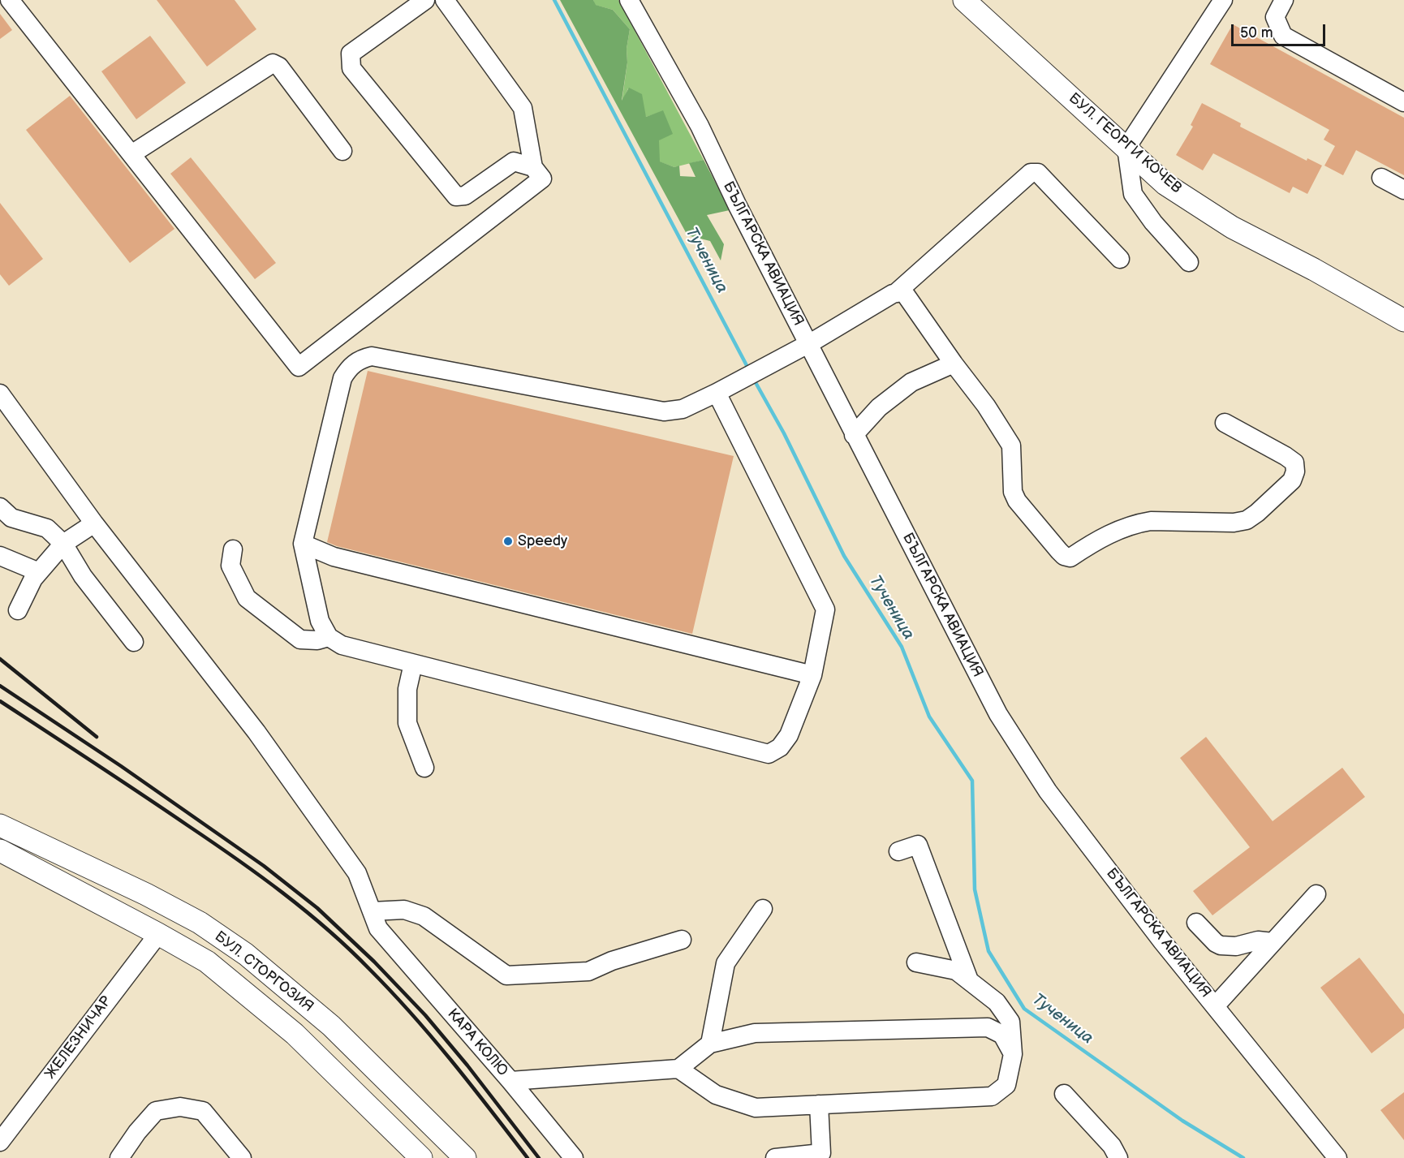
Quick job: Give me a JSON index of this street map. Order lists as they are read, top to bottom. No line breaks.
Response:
{"streets":{"main road":["БУЛ. ГЕОРГИ КОЧЕВ","БУЛ. СТОРГОЗИЯ"],"street":["БЪЛГАРСКА АВИАЦИЯ","ЖЕЛЕЗНИЧАР","КАРА КОЛЮ"]},"crossings":[["БУЛ. СТОРГОЗИЯ","ЖЕЛЕЗНИЧАР"]],"water":["Тученица"],"places":["Speedy"],"scale_bar":"50 m"}
